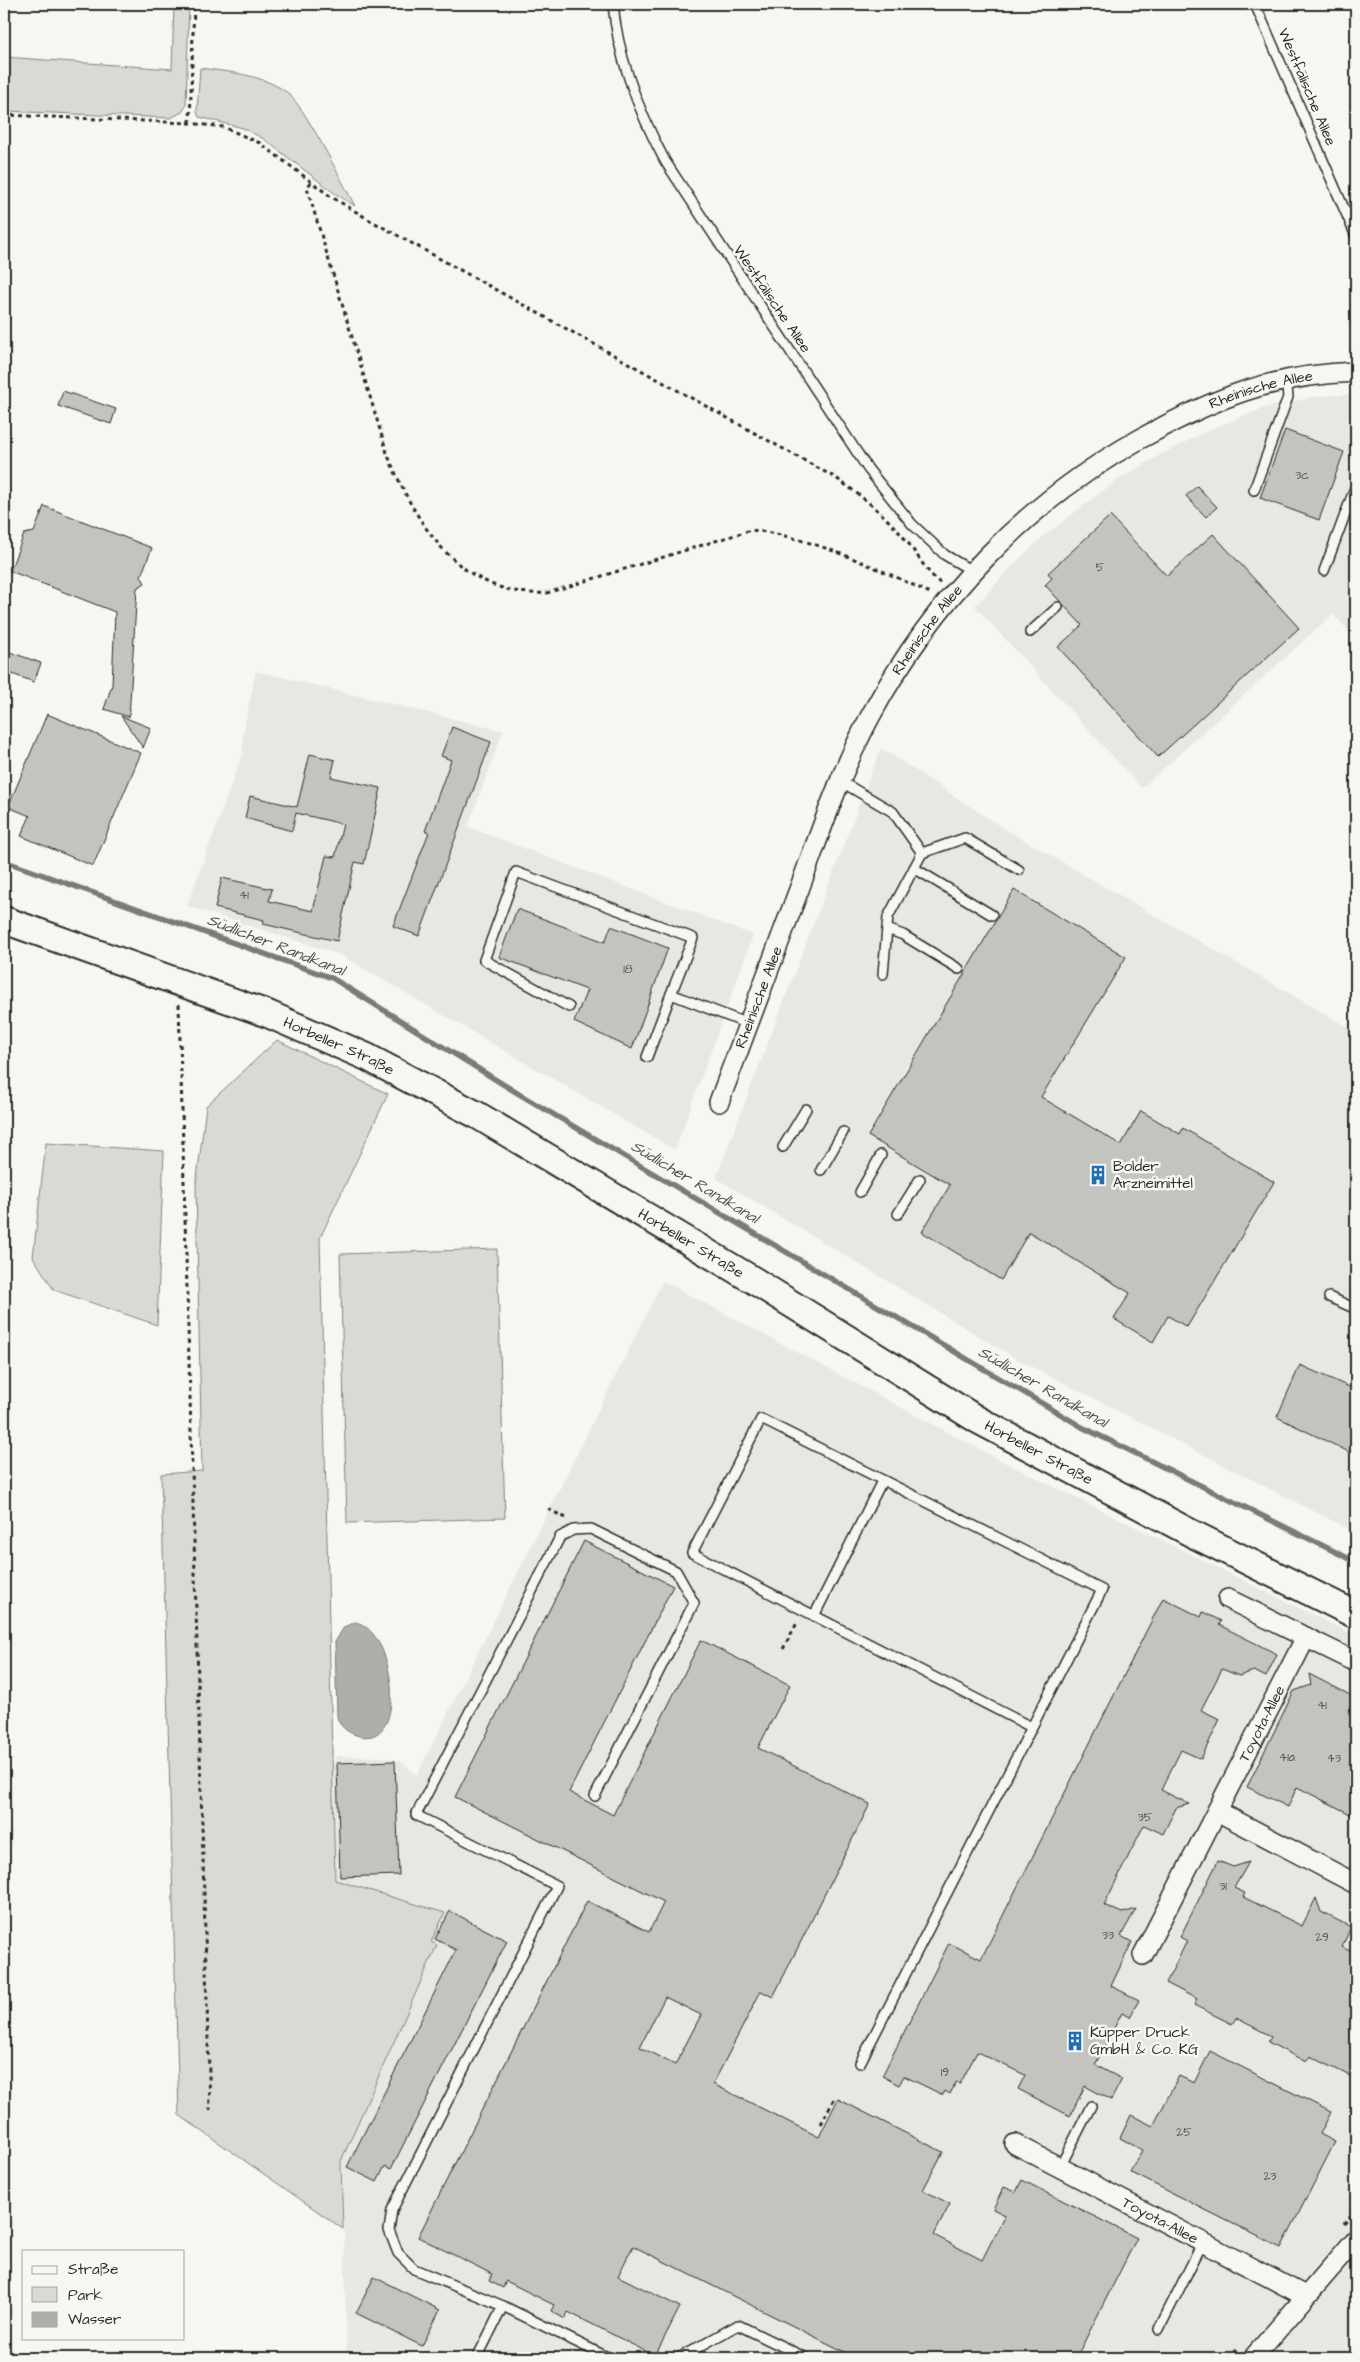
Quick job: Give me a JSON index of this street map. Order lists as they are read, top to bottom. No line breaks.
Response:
{"streets":{"main road":["Horbeller Straße"],"street":["Rheinische Allee","Toyota-Allee"],"lane":["Westfälische Allee"]},"crossings":[["Westfälische Allee","Rheinische Allee"]],"water":["Südlicher Randkanal"],"places":{"building":["Bolder Arzneimittel","Küpper Druck GmbH & Co. KG"]},"house_numbers":["3c","5","41","18","41","41a","43","35","31","33","29","19","25","23"],"legend":["Straße","Park","Wasser"]}
